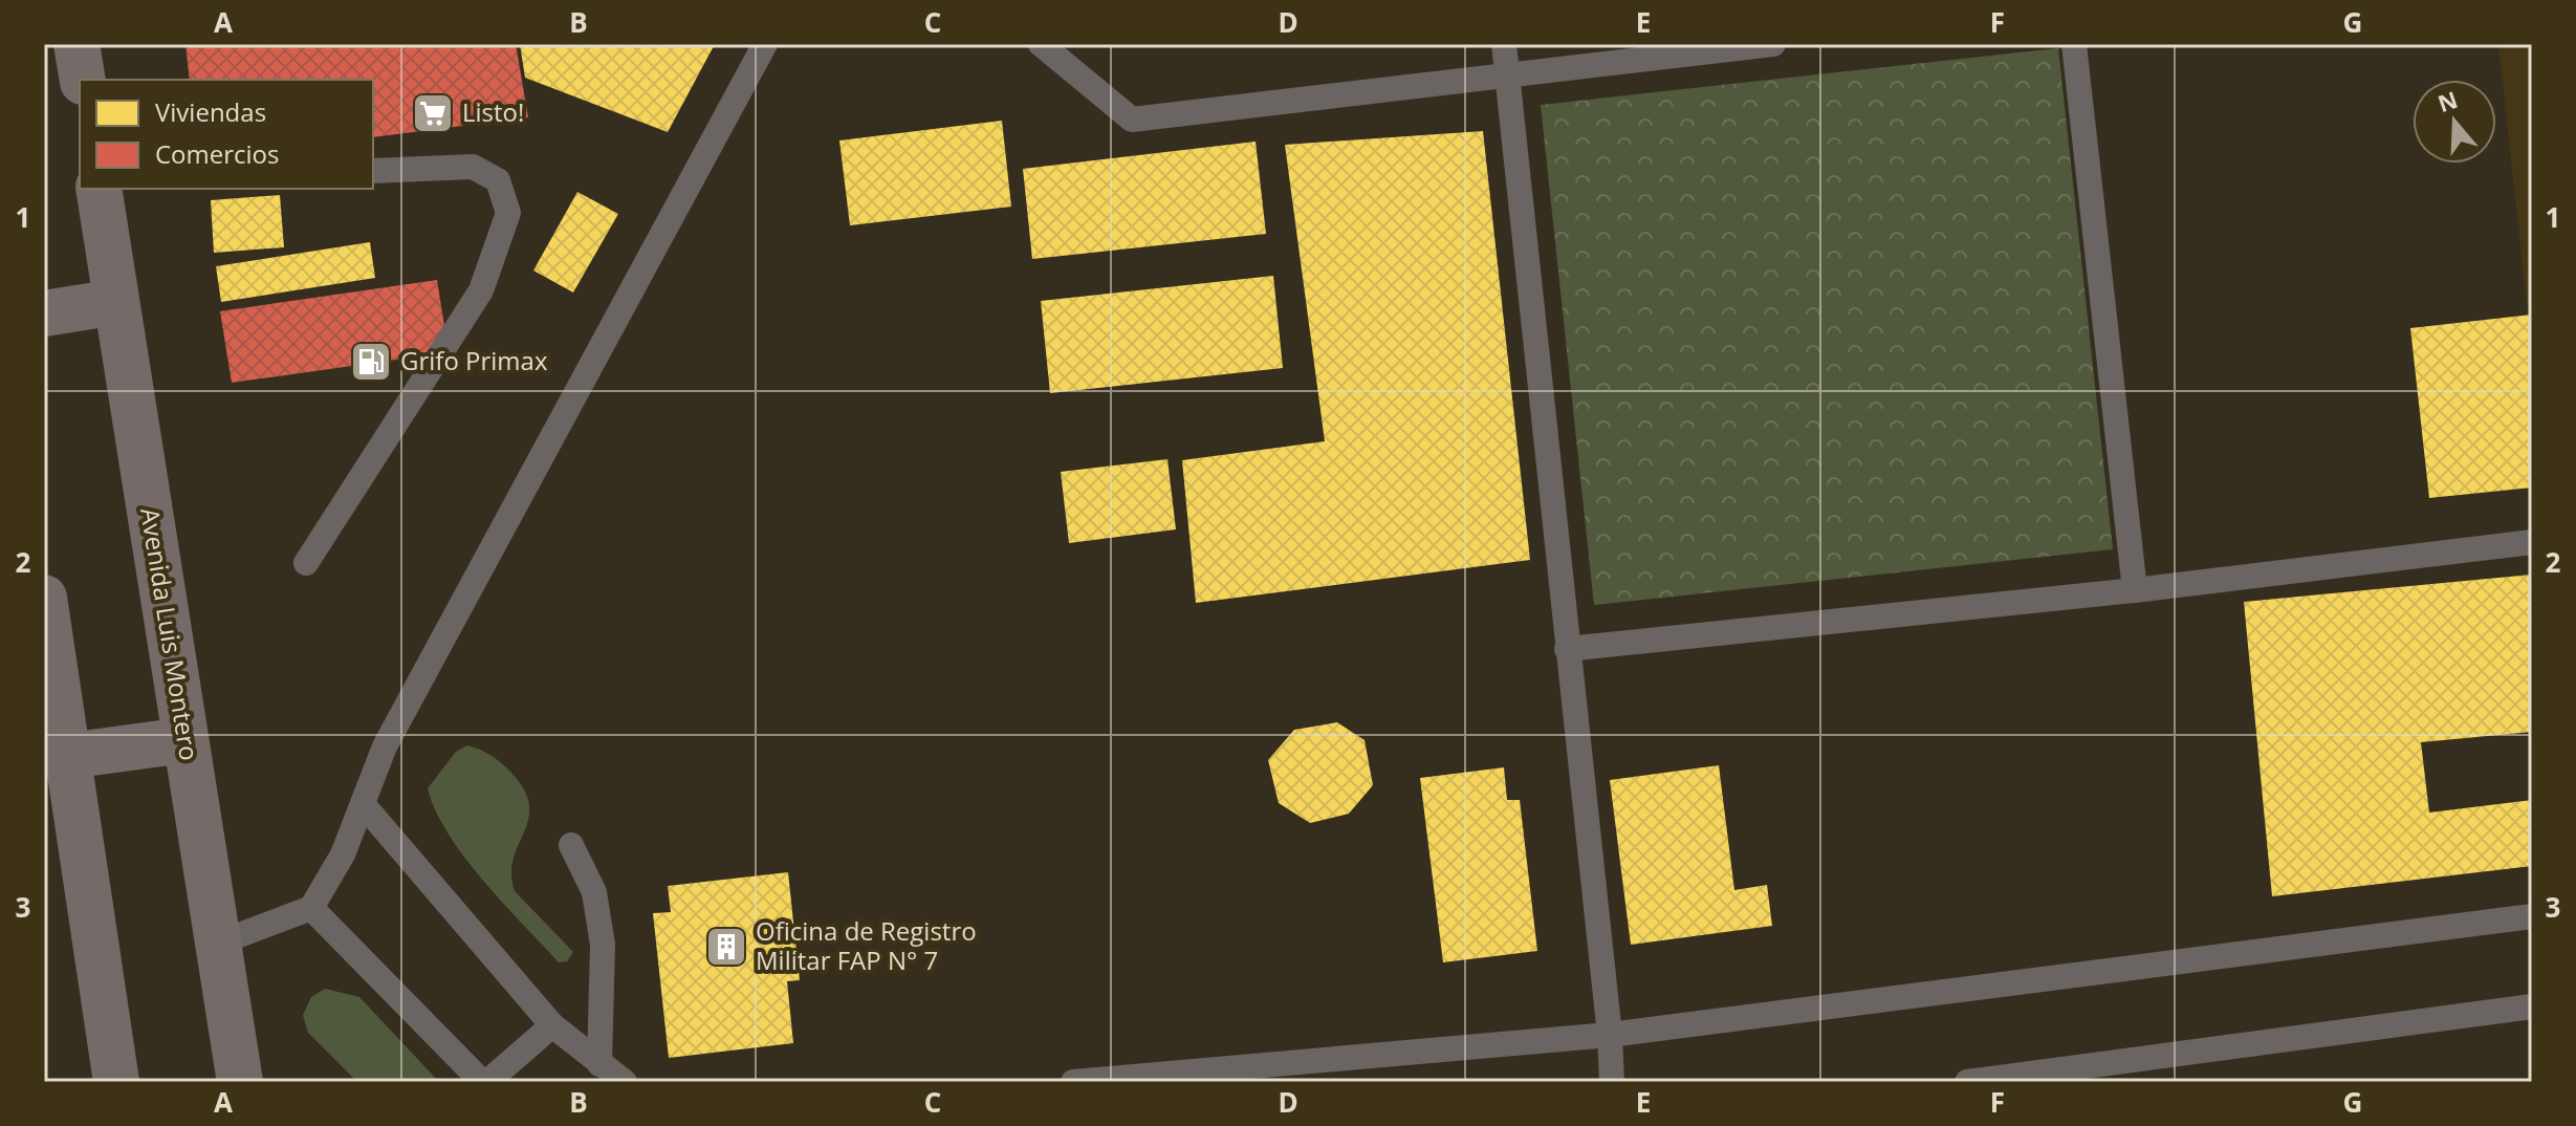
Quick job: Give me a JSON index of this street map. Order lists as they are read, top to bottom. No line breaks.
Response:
{"streets":{"main road":["Avenida Luis Montero"]},"places":{"supermarket":["Listo!"],"fuel station":["Grifo Primax"],"building":["Oficina de Registro Militar FAP N° 7"]},"legend":["Viviendas","Comercios"],"north":"top","grid":{"columns":["A","B","C","D","E","F","G"],"rows":["1","2","3"]}}
